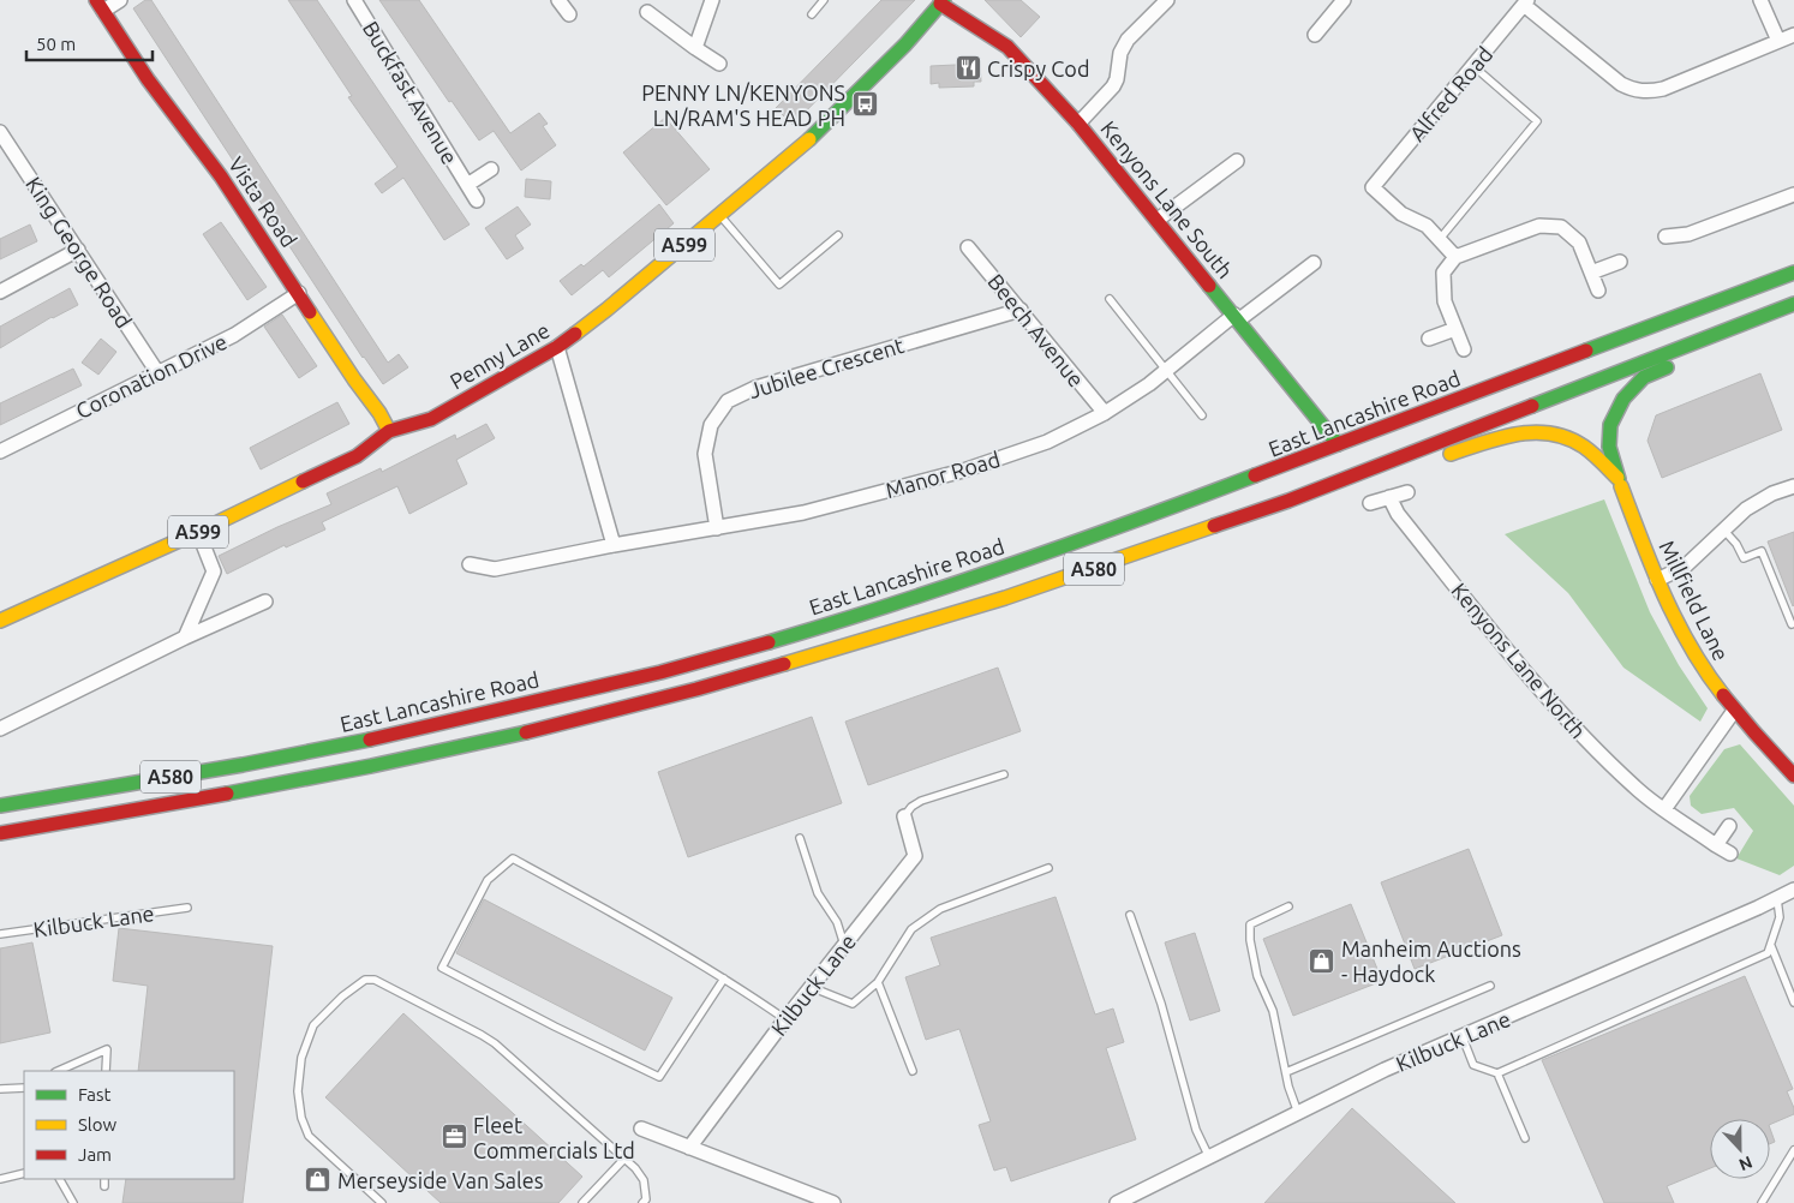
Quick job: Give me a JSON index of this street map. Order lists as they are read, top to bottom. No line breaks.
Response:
{"streets":{"main road":["Kenyons Lane South","Vista Road","A599","Penny Lane","East Lancashire Road","A580","Millfield Lane"],"street":["Buckfast Avenue","Alfred Road","King George Road","Beech Avenue","Jubilee Crescent","Coronation Drive","Manor Road","Kenyons Lane North","Kilbuck Lane"]},"crossings":[["Kenyons Lane South","Penny Lane"],["Kenyons Lane South","East Lancashire Road"],["Kenyons Lane South","Manor Road"],["Vista Road","Penny Lane"],["Vista Road","Coronation Drive"],["King George Road","Coronation Drive"],["Beech Avenue","Jubilee Crescent"],["Beech Avenue","Manor Road"],["Jubilee Crescent","Manor Road"],["A580","Millfield Lane"]],"places":{"restaurant":["Crispy Cod"],"bus stop":["PENNY LN/KENYONS LN/RAM'S HEAD PH"],"shop":["Manheim Auctions - Haydock","Merseyside Van Sales"],"office":["Fleet Commercials Ltd"]},"legend":["Fast","Slow","Jam"],"scale_bar":"50 m","north":"bottom"}
